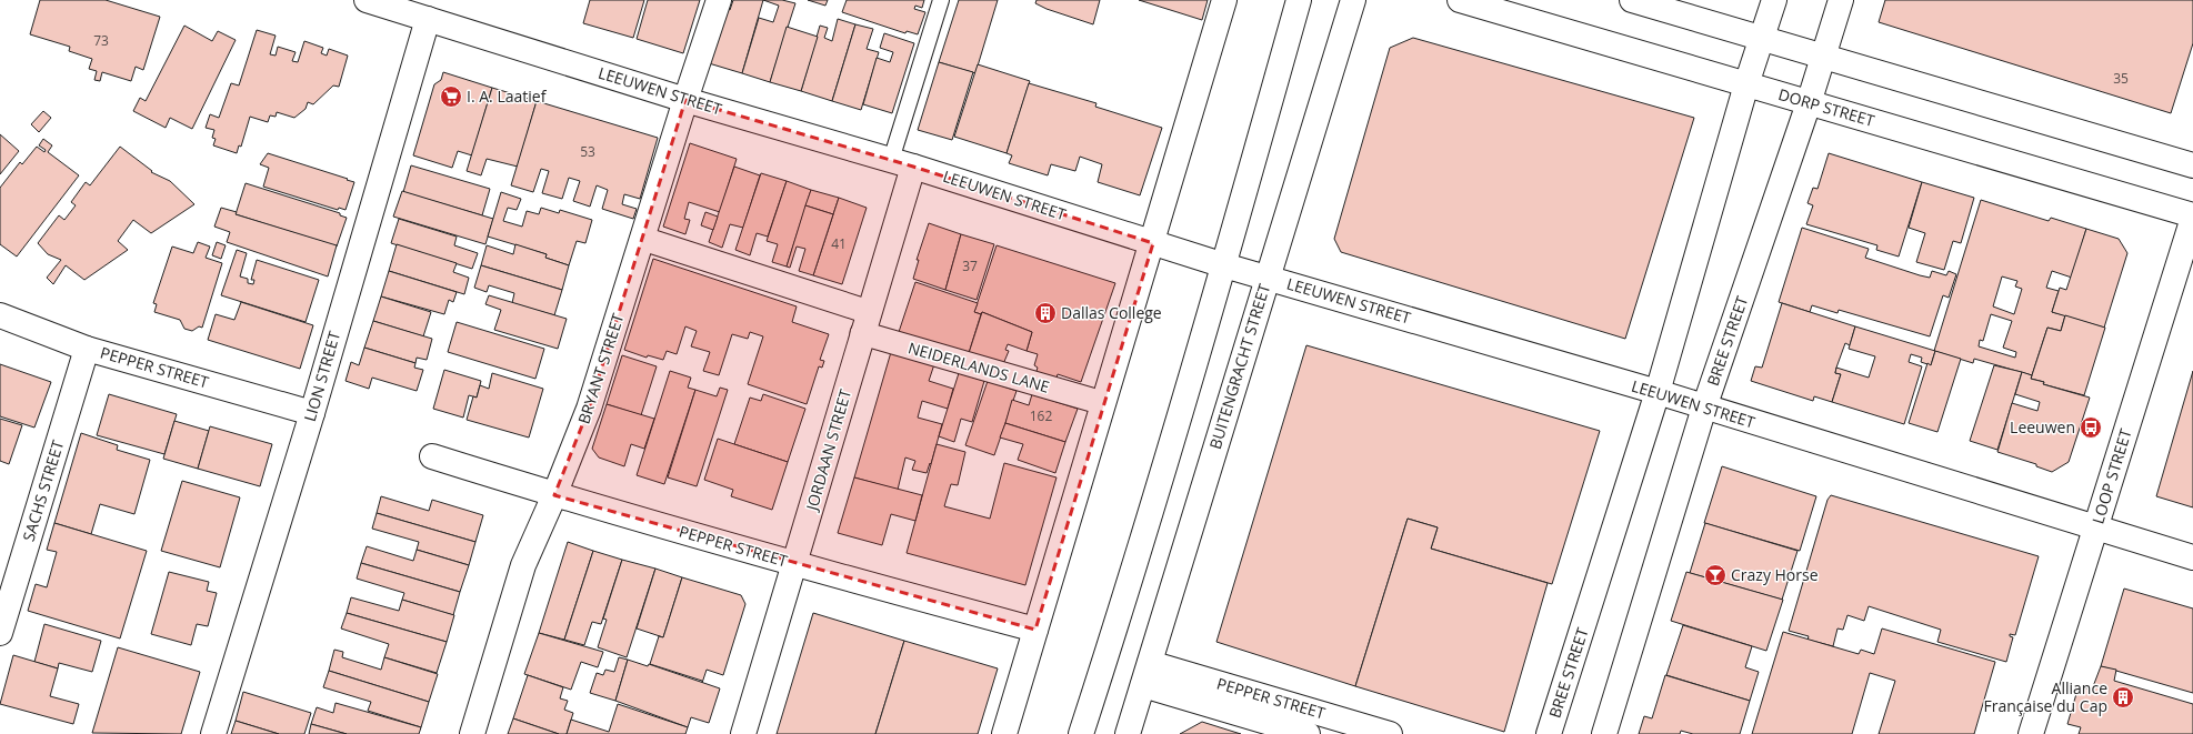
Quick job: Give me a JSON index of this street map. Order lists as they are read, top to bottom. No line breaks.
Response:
{"streets":{"street":["LEEUWEN STREET","DORP STREET","BREE STREET","BUITENGRACHT STREET","PEPPER STREET","NEIDERLANDS LANE","BRYANT STREET","LION STREET","JORDAAN STREET","LOOP STREET","SACHS STREET"]},"crossings":[["LEEUWEN STREET","BREE STREET"],["LEEUWEN STREET","BUITENGRACHT STREET"],["LEEUWEN STREET","BRYANT STREET"],["LEEUWEN STREET","LION STREET"],["LEEUWEN STREET","JORDAAN STREET"],["LEEUWEN STREET","LOOP STREET"],["DORP STREET","BREE STREET"],["DORP STREET","LOOP STREET"],["BUITENGRACHT STREET","PEPPER STREET"],["PEPPER STREET","BRYANT STREET"],["PEPPER STREET","LION STREET"],["PEPPER STREET","JORDAAN STREET"],["PEPPER STREET","SACHS STREET"],["NEIDERLANDS LANE","BRYANT STREET"],["NEIDERLANDS LANE","JORDAAN STREET"]],"places":{"supermarket":["I. A. Laatief"],"building":["Dallas College","Alliance Française du Cap"],"bus stop":["Leeuwen"],"bar":["Crazy Horse"]},"house_numbers":["73","35","53","41","37","162"]}
